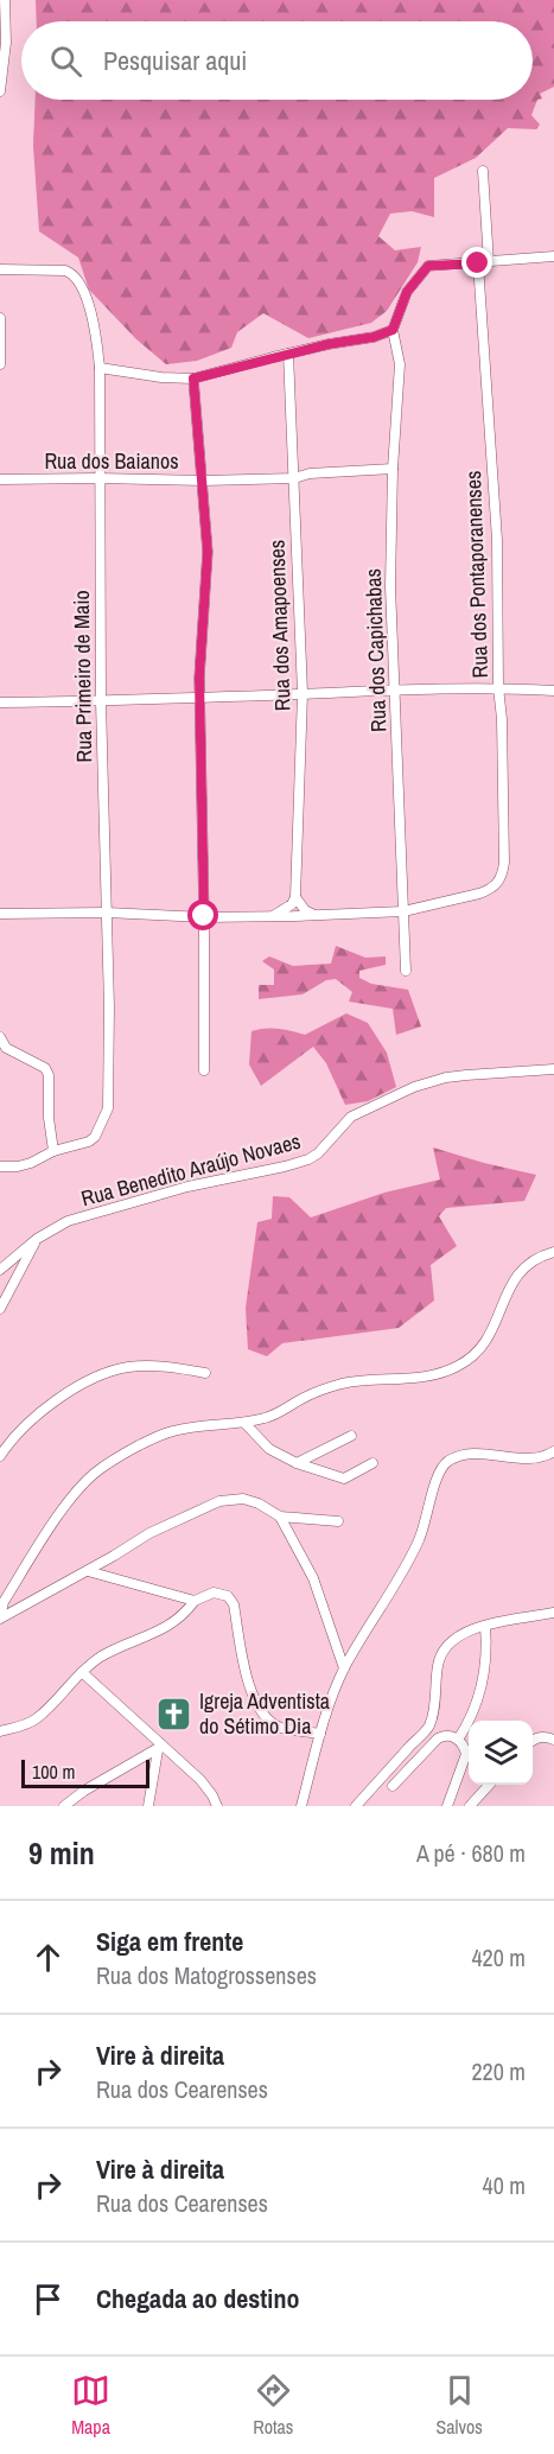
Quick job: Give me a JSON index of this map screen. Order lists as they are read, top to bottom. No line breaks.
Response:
{"streets":{"street":["Rua dos Baianos","Rua dos Pontaporanenses","Rua dos Amapoenses","Rua dos Capichabas","Rua Primeiro de Maio","Rua Benedito Araújo Novaes"]},"crossings":[["Rua dos Baianos","Rua dos Amapoenses"],["Rua dos Baianos","Rua dos Capichabas"],["Rua dos Baianos","Rua Primeiro de Maio"],["Rua dos Pontaporanenses","Rua dos Capichabas"]],"places":{"church":["Igreja Adventista do Sétimo Dia"]},"scale_bar":"100 m","page":{"search":"Pesquisar aqui","scale":"100 m","heading":["9 min","A pé · 680 m"],"list":[["Siga em frente","Rua dos Matogrossenses","420 m"],["Vire à direita","Rua dos Cearenses","220 m"],["Vire à direita","Rua dos Cearenses","40 m"],"Chegada ao destino"],"nav":["Mapa","Rotas","Salvos"]}}
